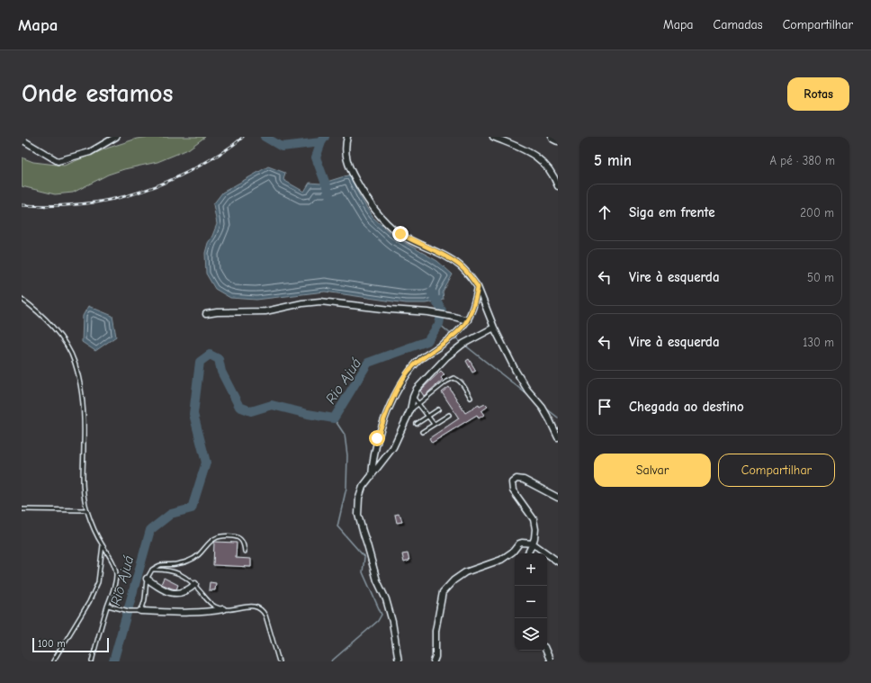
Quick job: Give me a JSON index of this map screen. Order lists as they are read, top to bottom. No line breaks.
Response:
{"water":["Rio Ajuá"],"scale_bar":"100 m","page":{"header":"Mapa","nav":["Mapa","Camadas","Compartilhar"],"buttons":["Rotas",["Salvar","Compartilhar"]],"title":"Onde estamos","heading":["5 min","A pé · 380 m"],"list":[["Siga em frente","200 m"],["Vire à esquerda","50 m"],["Vire à esquerda","130 m"],"Chegada ao destino"],"map_buttons":["+","−"],"scale":"100 m"}}
